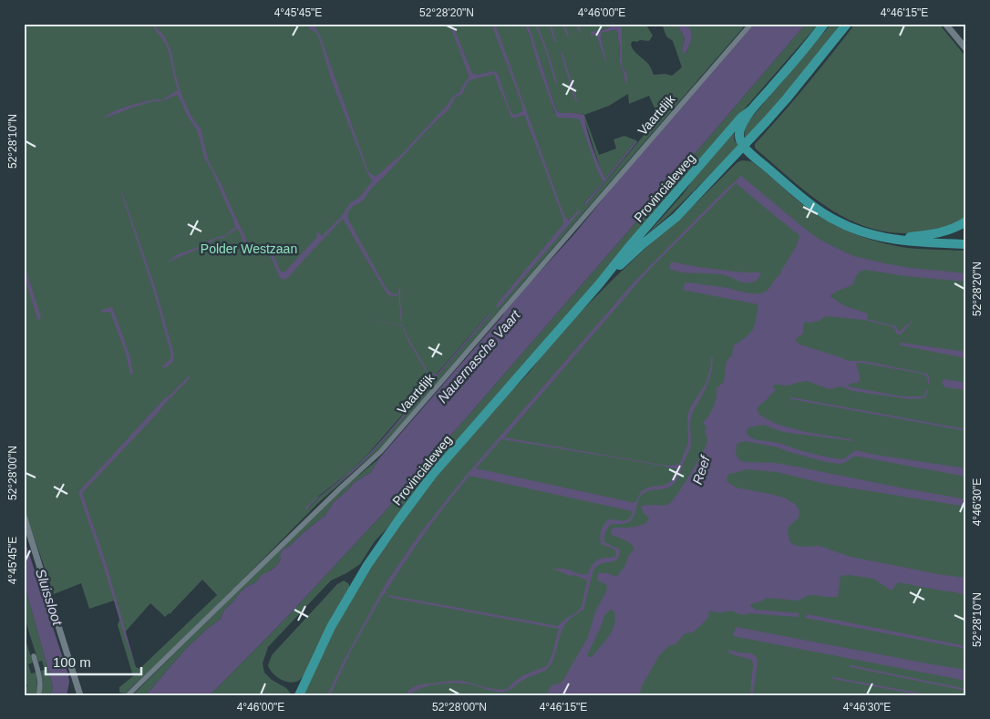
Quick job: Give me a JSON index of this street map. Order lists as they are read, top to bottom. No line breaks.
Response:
{"streets":{"highway":["Provincialeweg"],"street":["Vaartdijk"]},"water":["Nauernasche Vaart","Reef","Sluissloot"],"parks":["Polder Westzaan"],"scale_bar":"100 m","coordinates":["4°45'45\"E","52°28'20\"N","4°46'00\"E","4°46'15\"E","52°28'10\"N","52°28'00\"N","4°46'30\"E"]}
